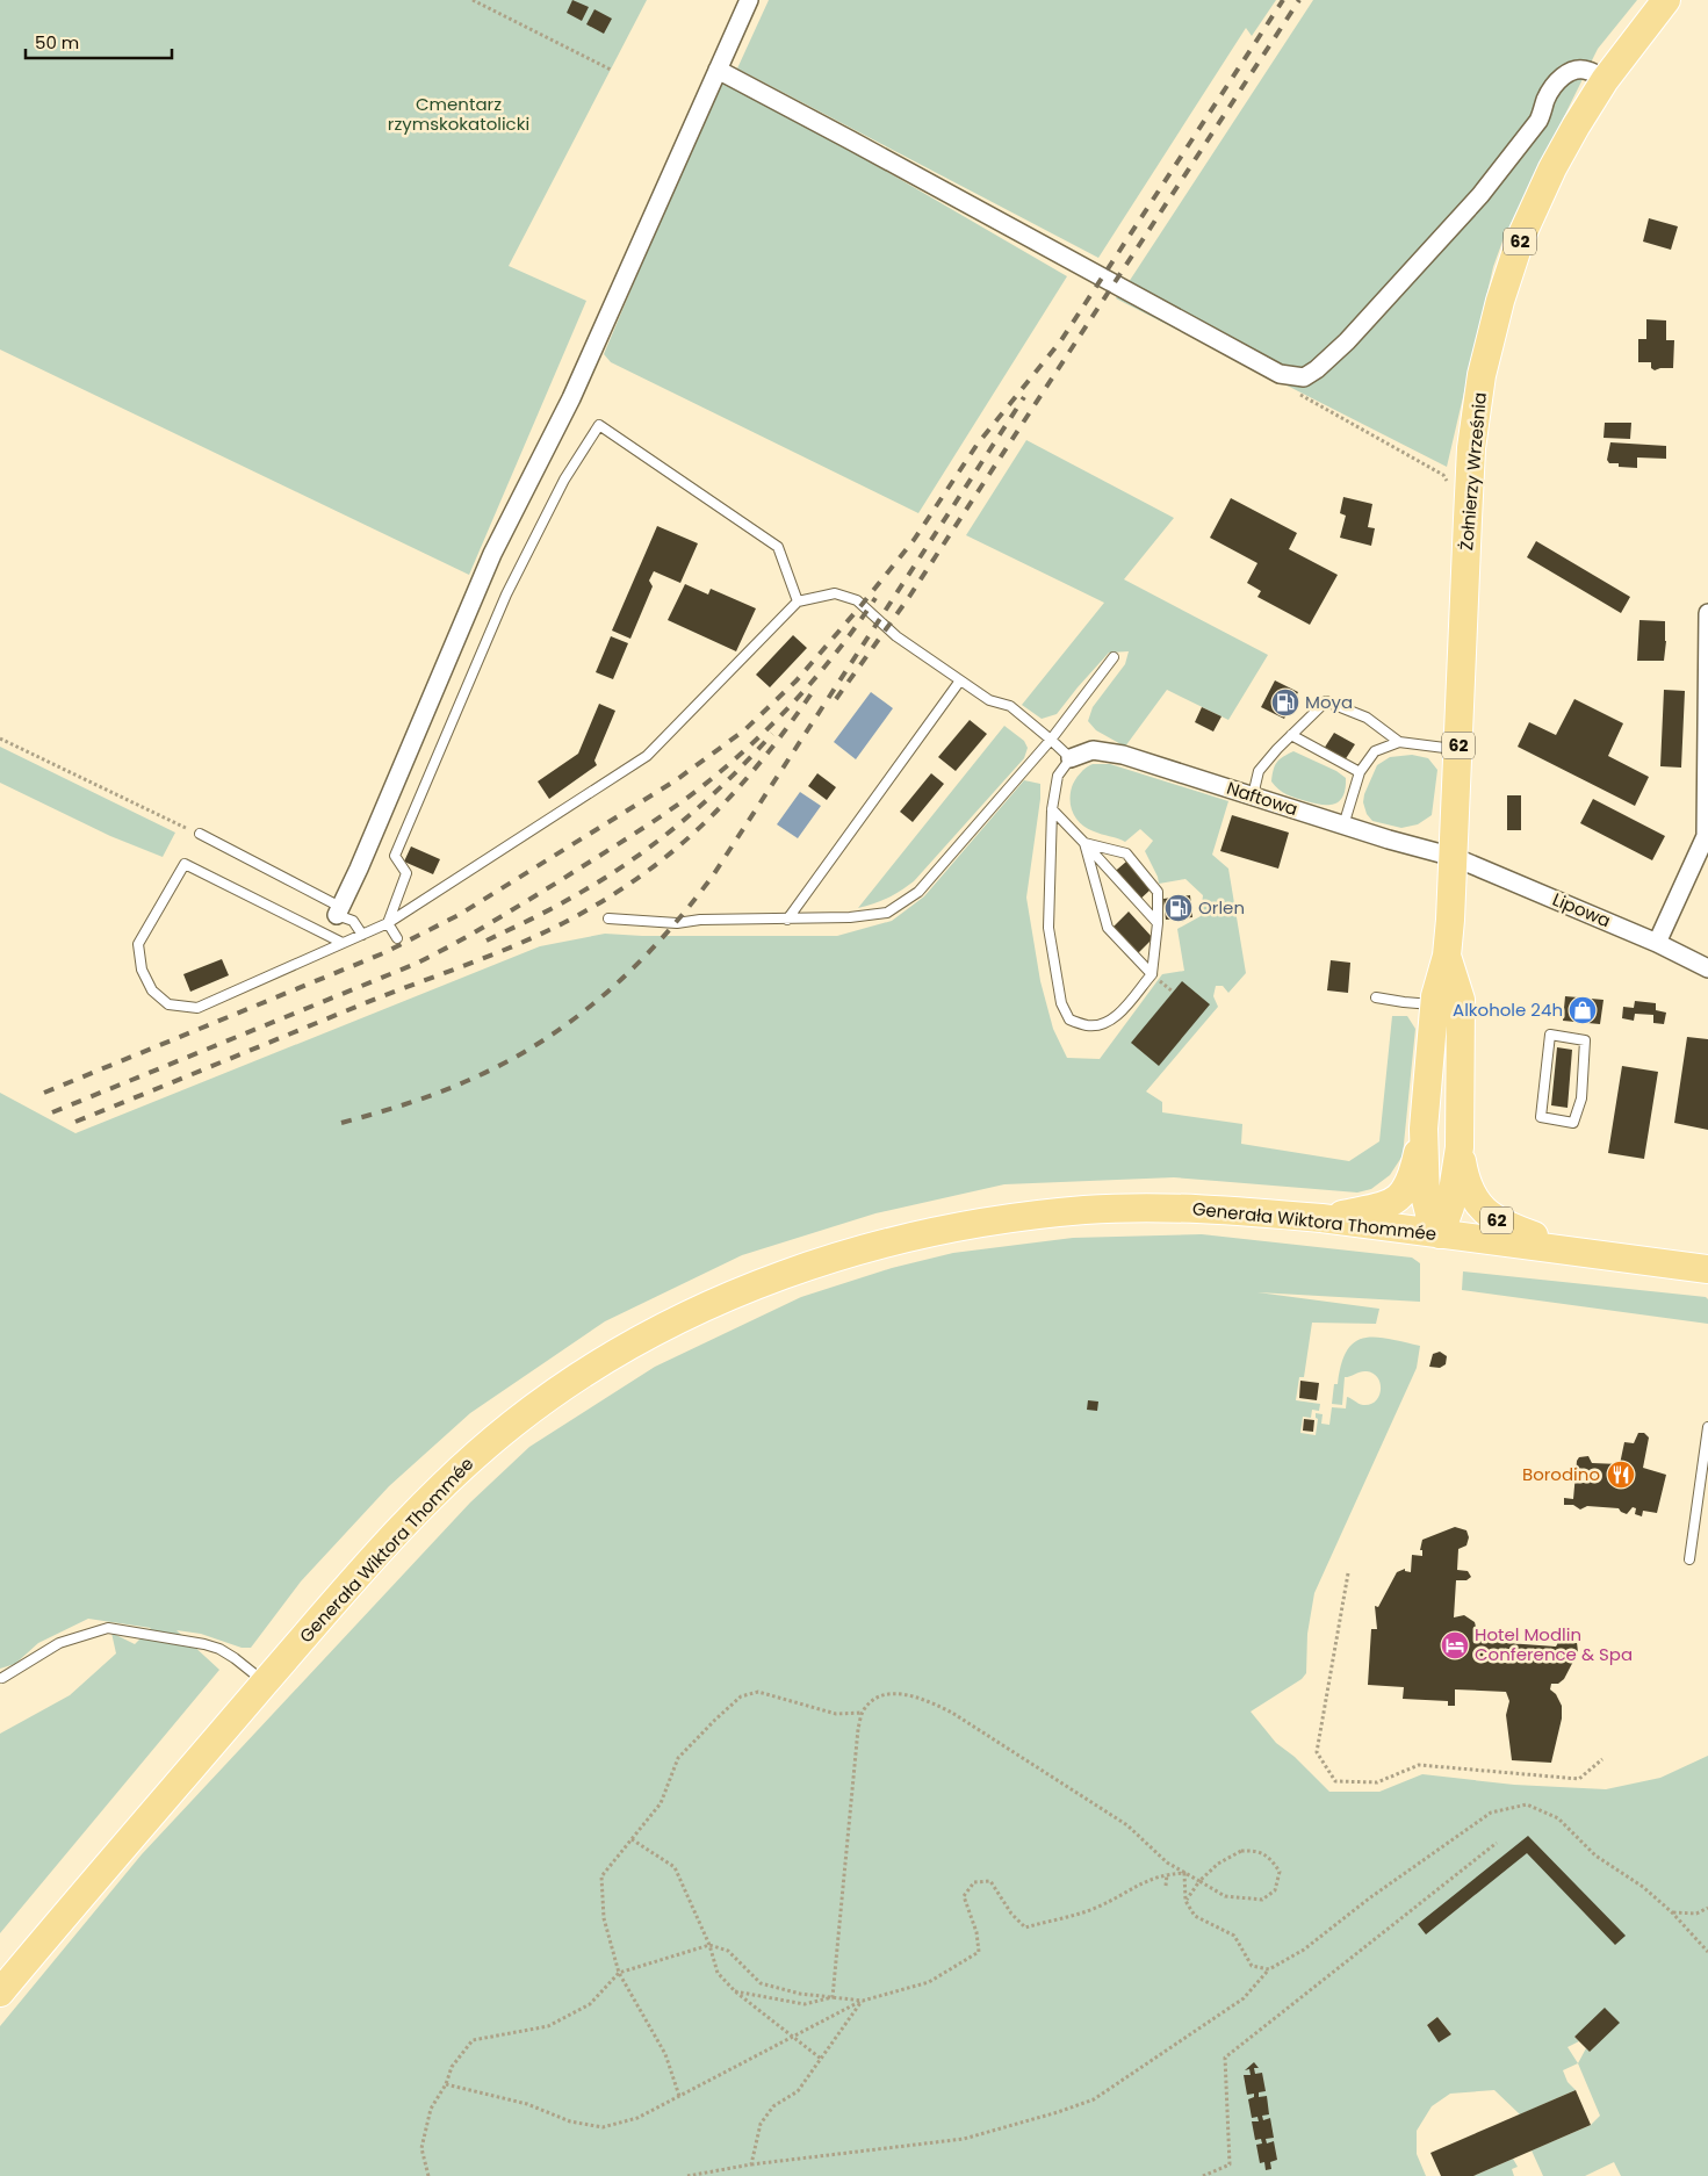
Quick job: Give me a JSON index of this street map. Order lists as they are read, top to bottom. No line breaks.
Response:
{"streets":{"main road":["62","Żołnierzy Września","Generała Wiktora Thommée"],"street":["Naftowa","Lipowa"]},"crossings":[["62","Żołnierzy Września"],["62","Generała Wiktora Thommée"],["Żołnierzy Września","Naftowa"],["Żołnierzy Września","Lipowa"],["Żołnierzy Września","Generała Wiktora Thommée"],["Naftowa","Lipowa"]],"parks":["Cmentarz rzymskokatolicki"],"places":{"fuel station":["Moya","Orlen"],"shop":["Alkohole 24h"],"restaurant":["Borodino"],"hotel":["Hotel Modlin Conference & Spa"]},"scale_bar":"50 m"}
